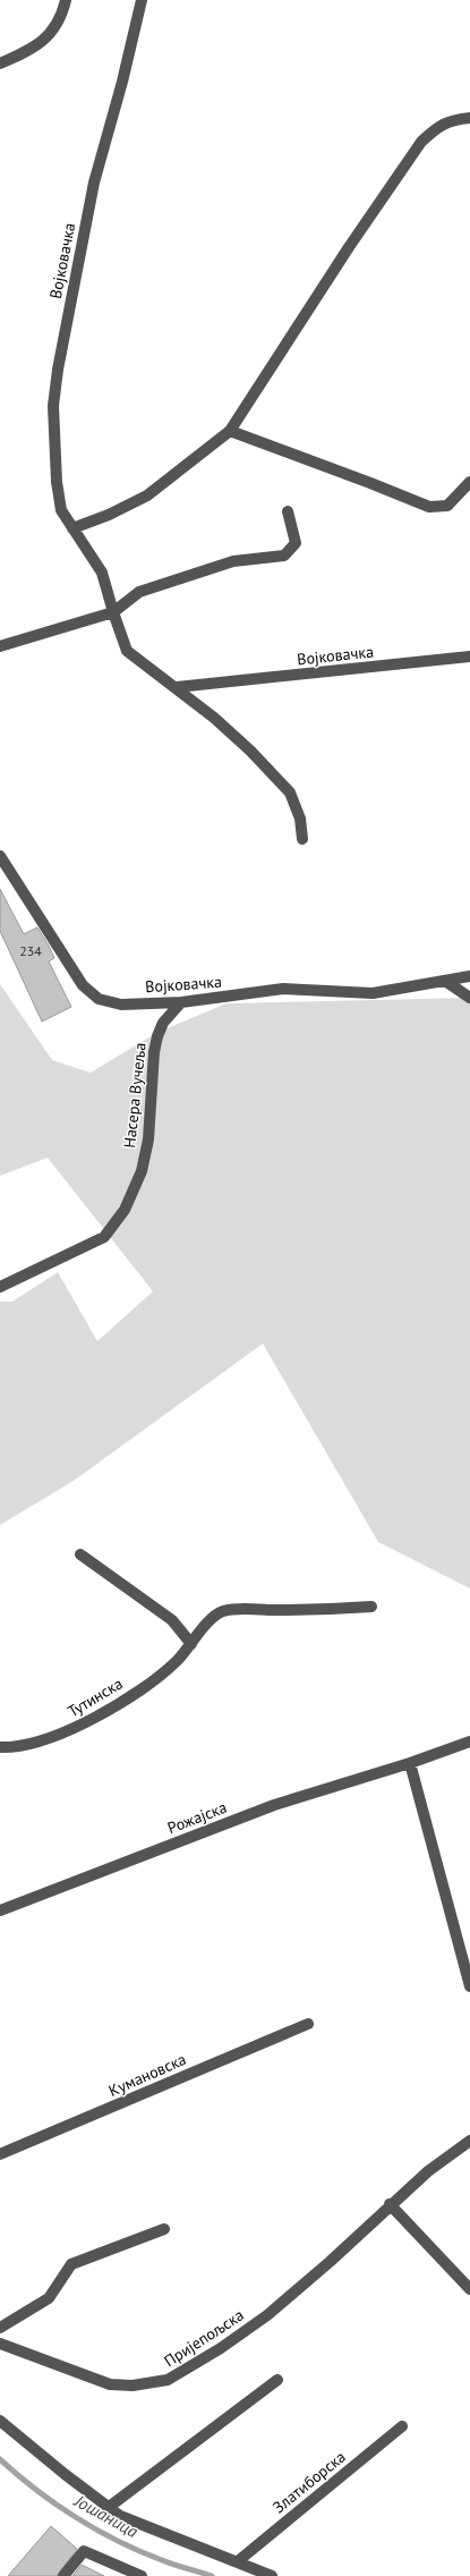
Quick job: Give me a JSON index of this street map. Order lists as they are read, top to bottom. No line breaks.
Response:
{"streets":{"street":["Војковачка","Насера Вучеља","Тутинска","Рожајска","Кумановска","Пријепољска","Златиборска"]},"crossings":[["Војковачка","Насера Вучеља"]],"water":["Јошаница"],"house_numbers":["234"]}
